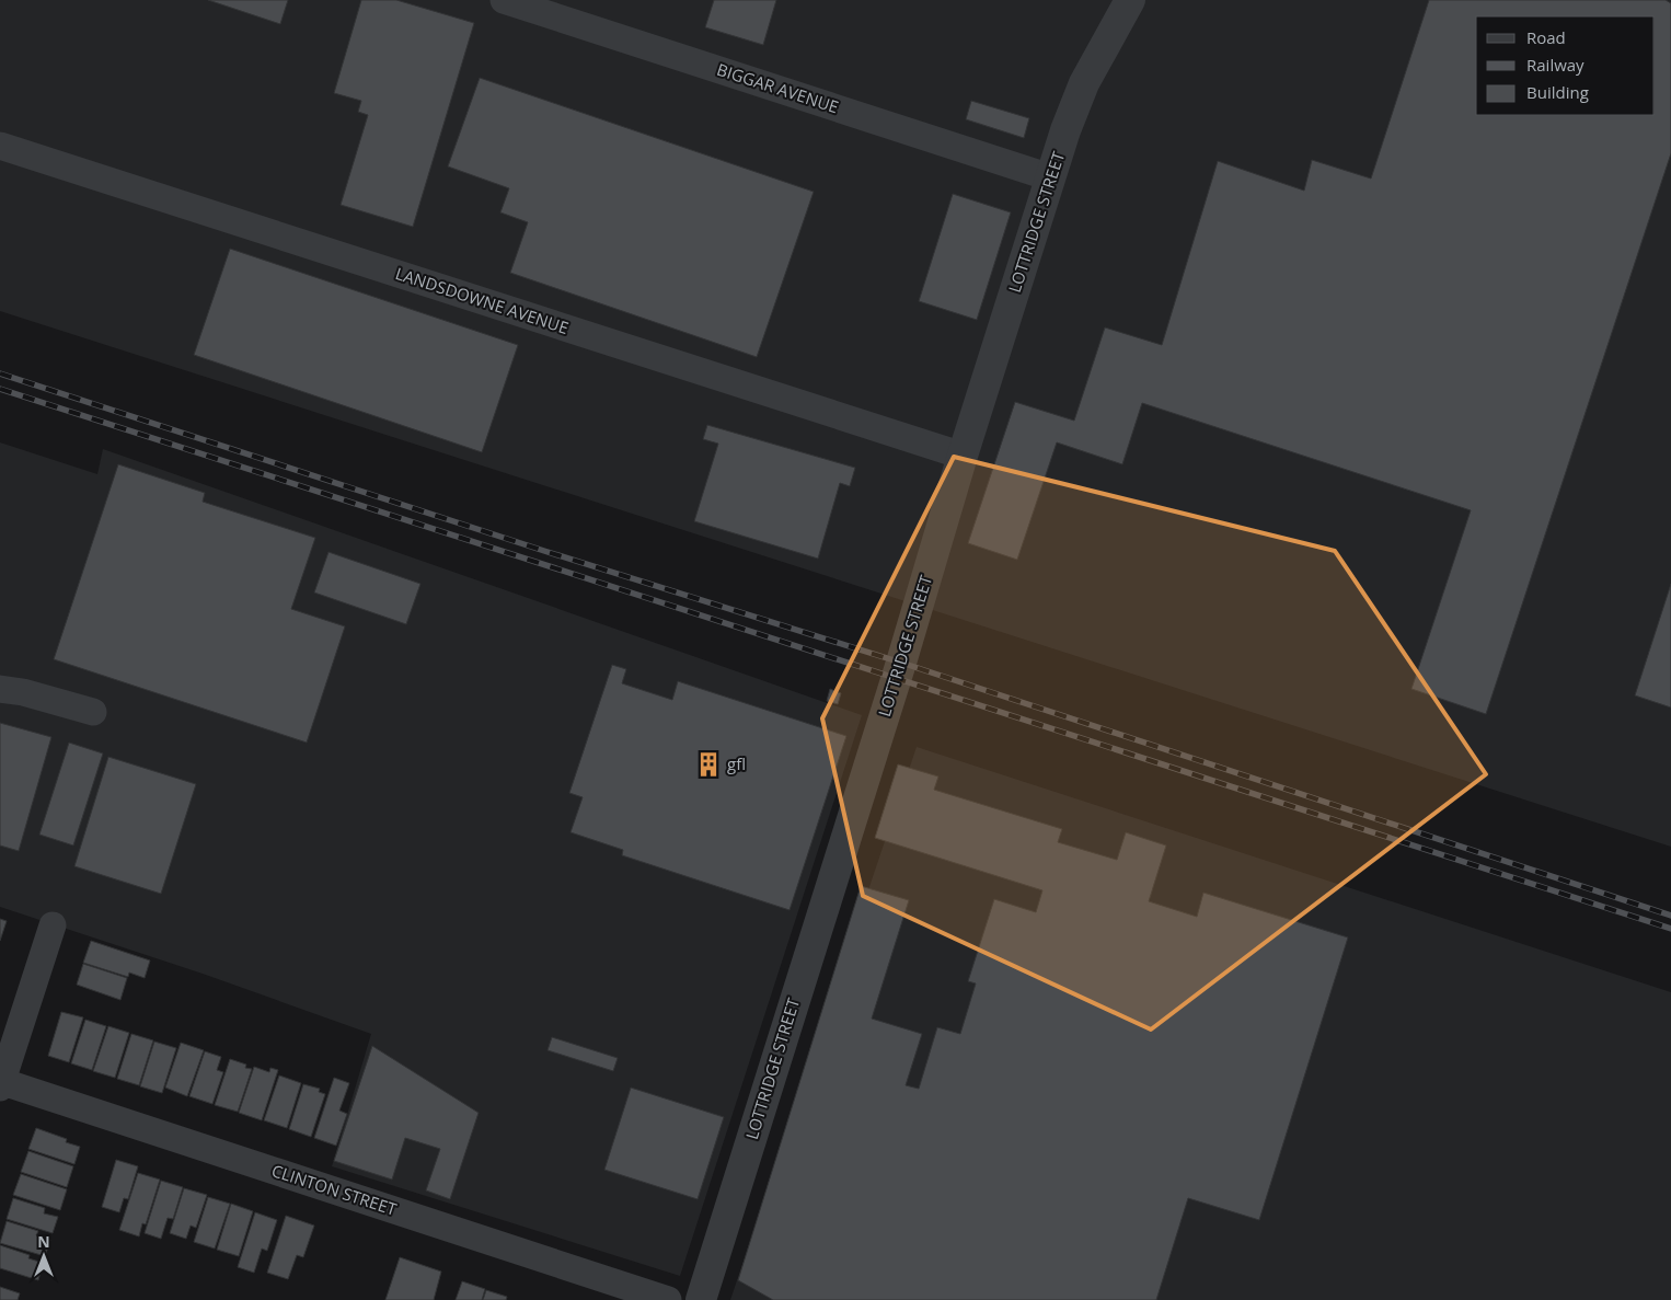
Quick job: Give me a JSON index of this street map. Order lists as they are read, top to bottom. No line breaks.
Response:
{"streets":{"street":["BIGGAR AVENUE","LOTTRIDGE STREET","LANDSDOWNE AVENUE","CLINTON STREET"]},"crossings":[["BIGGAR AVENUE","LOTTRIDGE STREET"],["LOTTRIDGE STREET","LANDSDOWNE AVENUE"]],"places":{"building":["gfl"]},"legend":["Road","Railway","Building"],"north":"top"}
